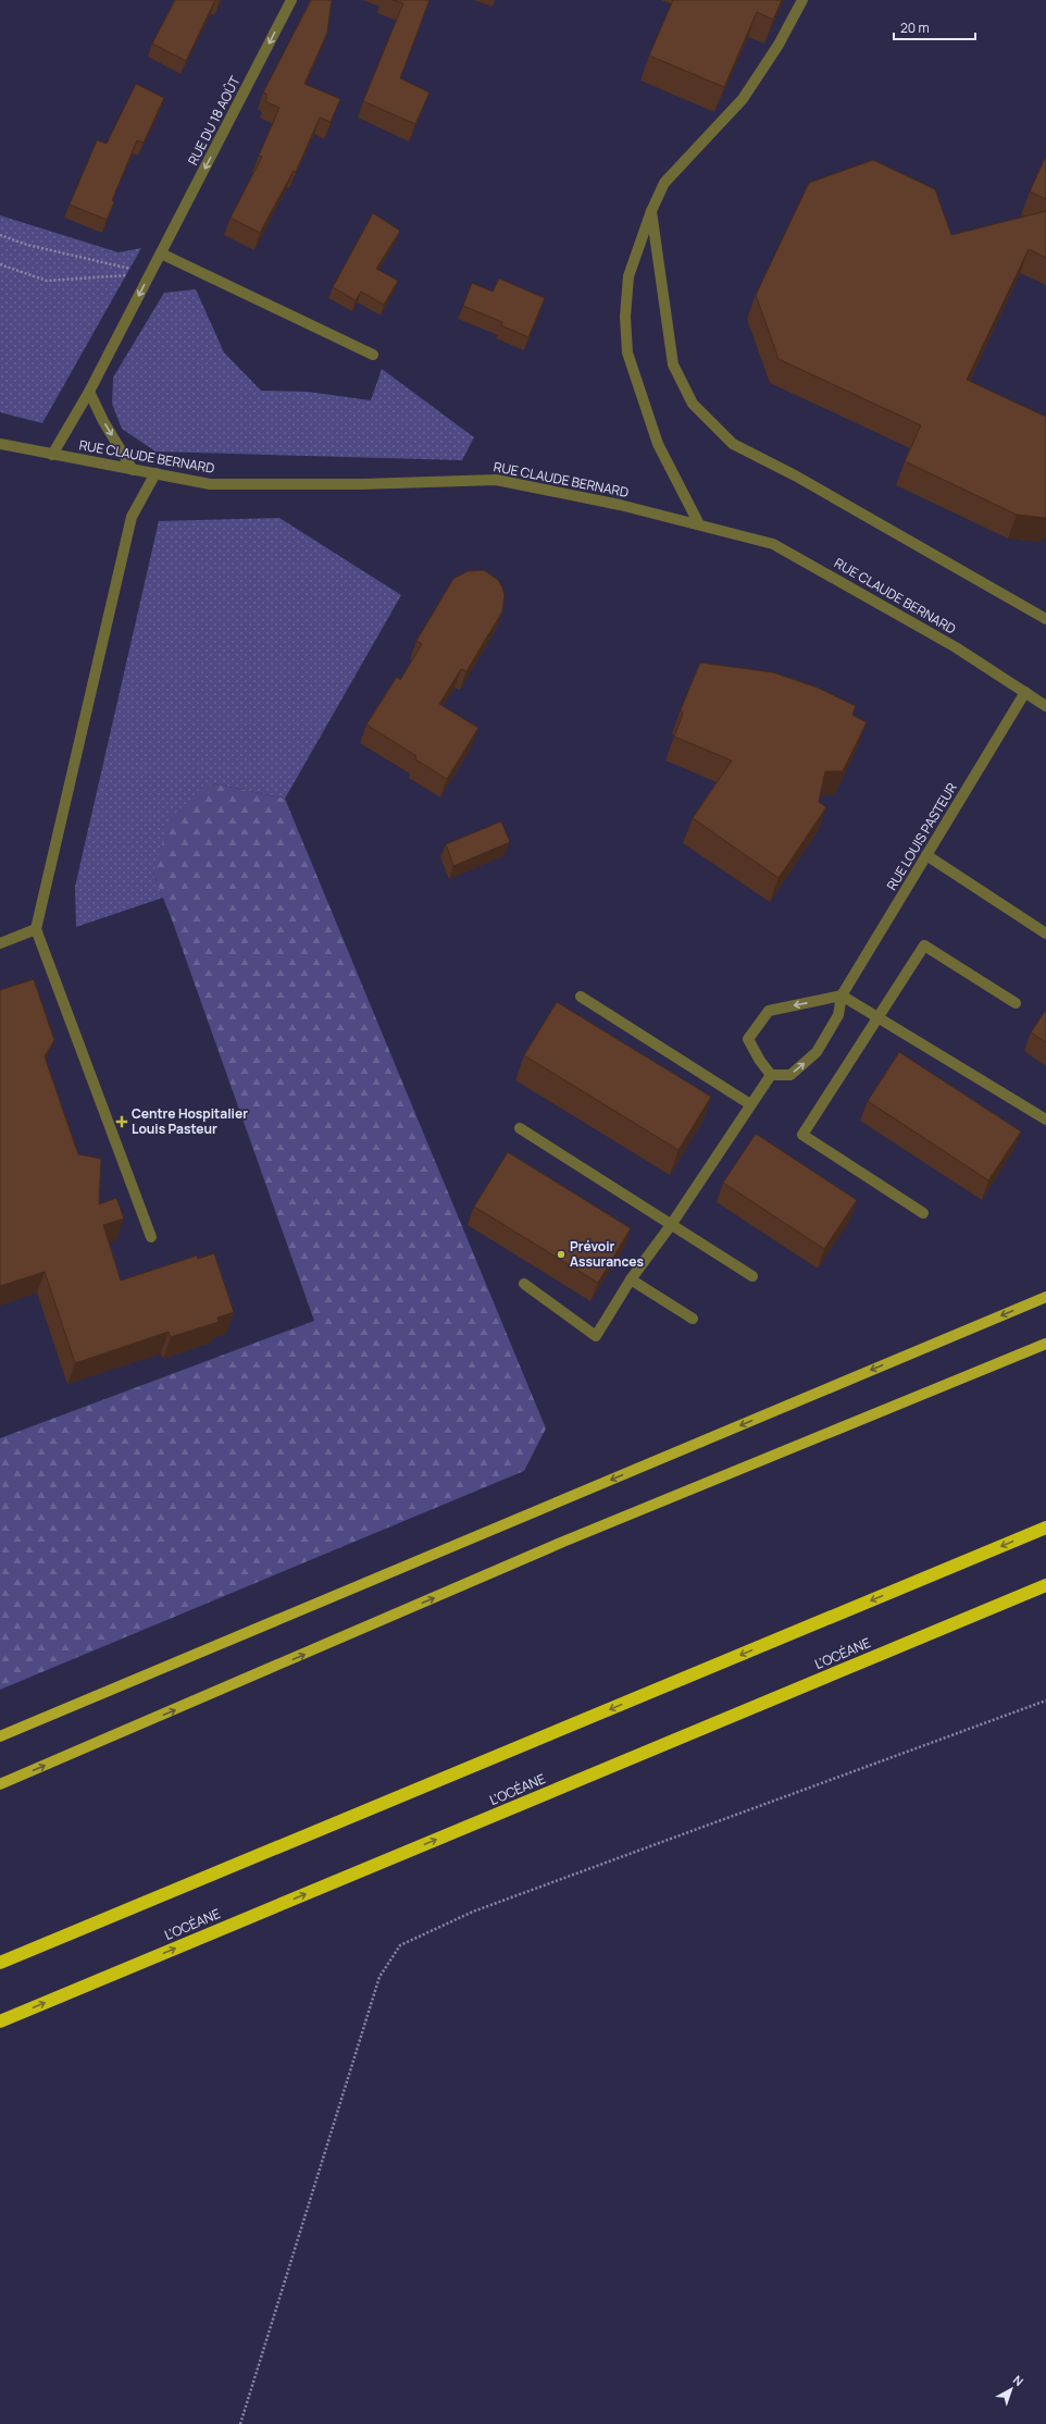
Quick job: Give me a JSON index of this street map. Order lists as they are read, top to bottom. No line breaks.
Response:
{"streets":{"highway":["L’OCÉANE"],"street":["RUE DU 18 AOÛT","RUE CLAUDE BERNARD","RUE LOUIS PASTEUR"]},"crossings":[["RUE DU 18 AOÛT","RUE CLAUDE BERNARD"],["RUE CLAUDE BERNARD","RUE LOUIS PASTEUR"]],"one_way":["RUE DU 18 AOÛT"],"places":{"health":["Centre Hospitalier Louis Pasteur"],"other":["Prévoir Assurances"]},"scale_bar":"20 m","north":"top right"}
